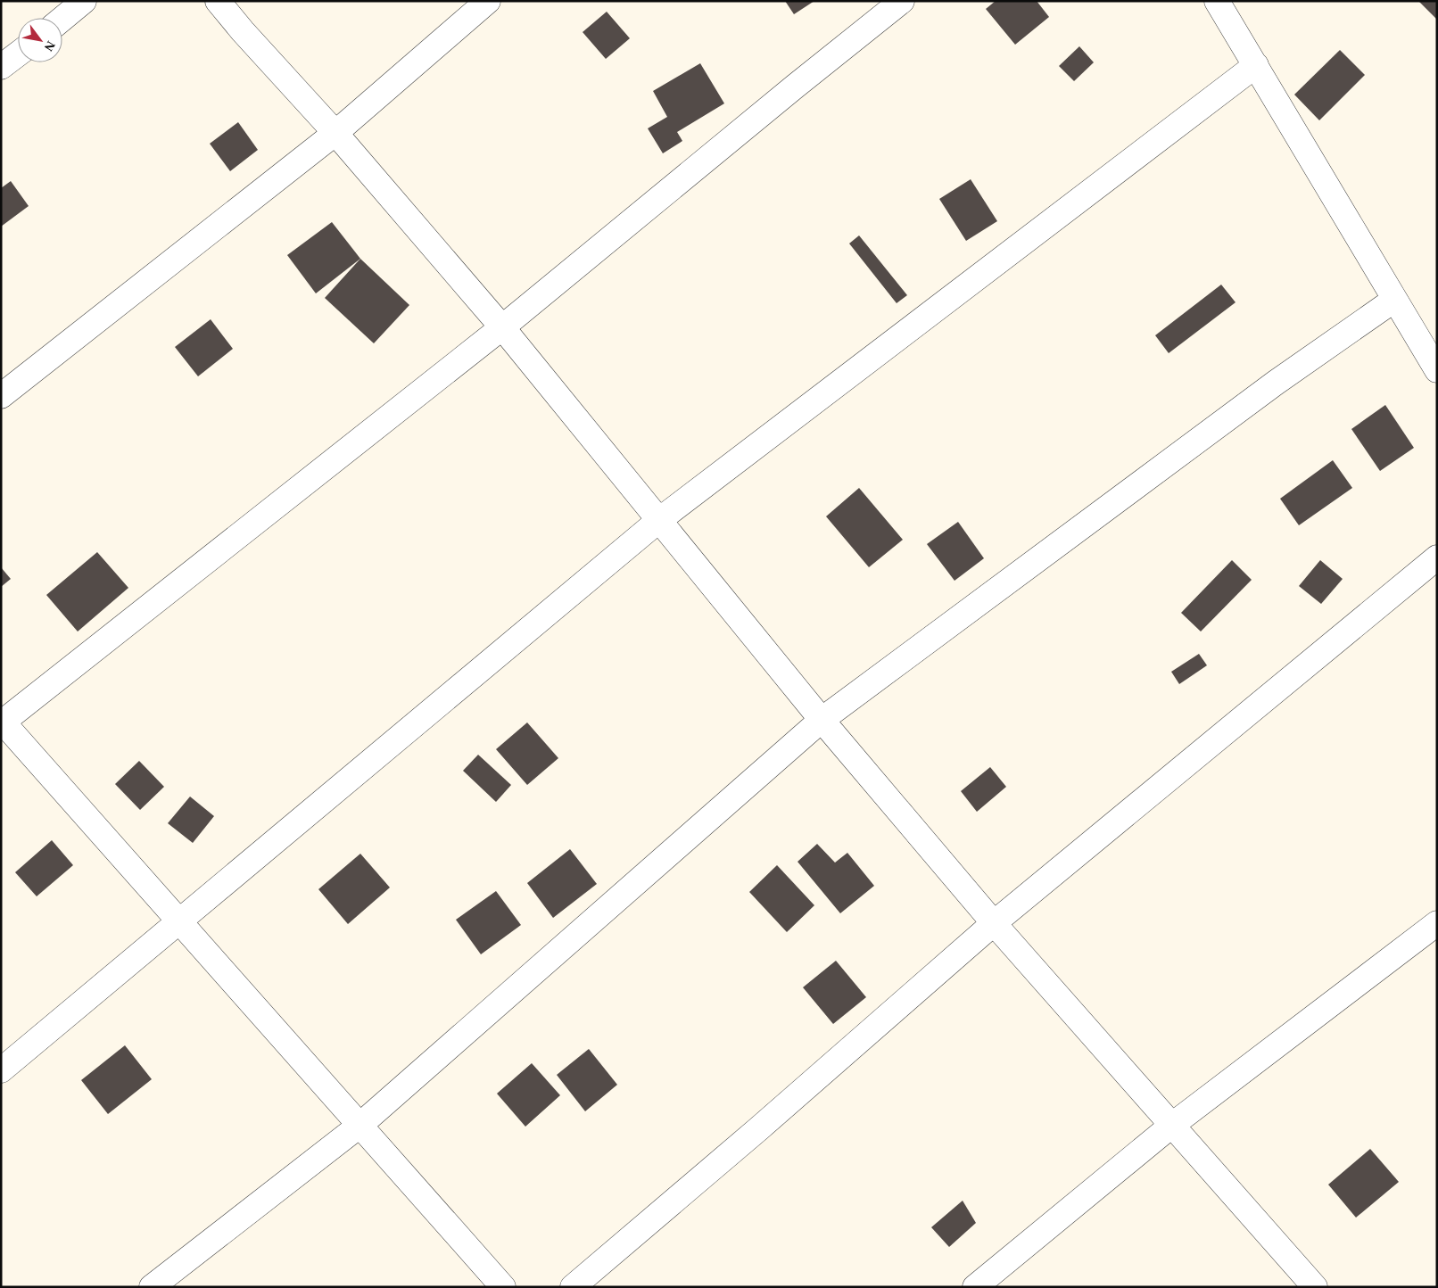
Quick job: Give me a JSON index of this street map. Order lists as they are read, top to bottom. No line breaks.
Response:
{"north":"bottom right"}
